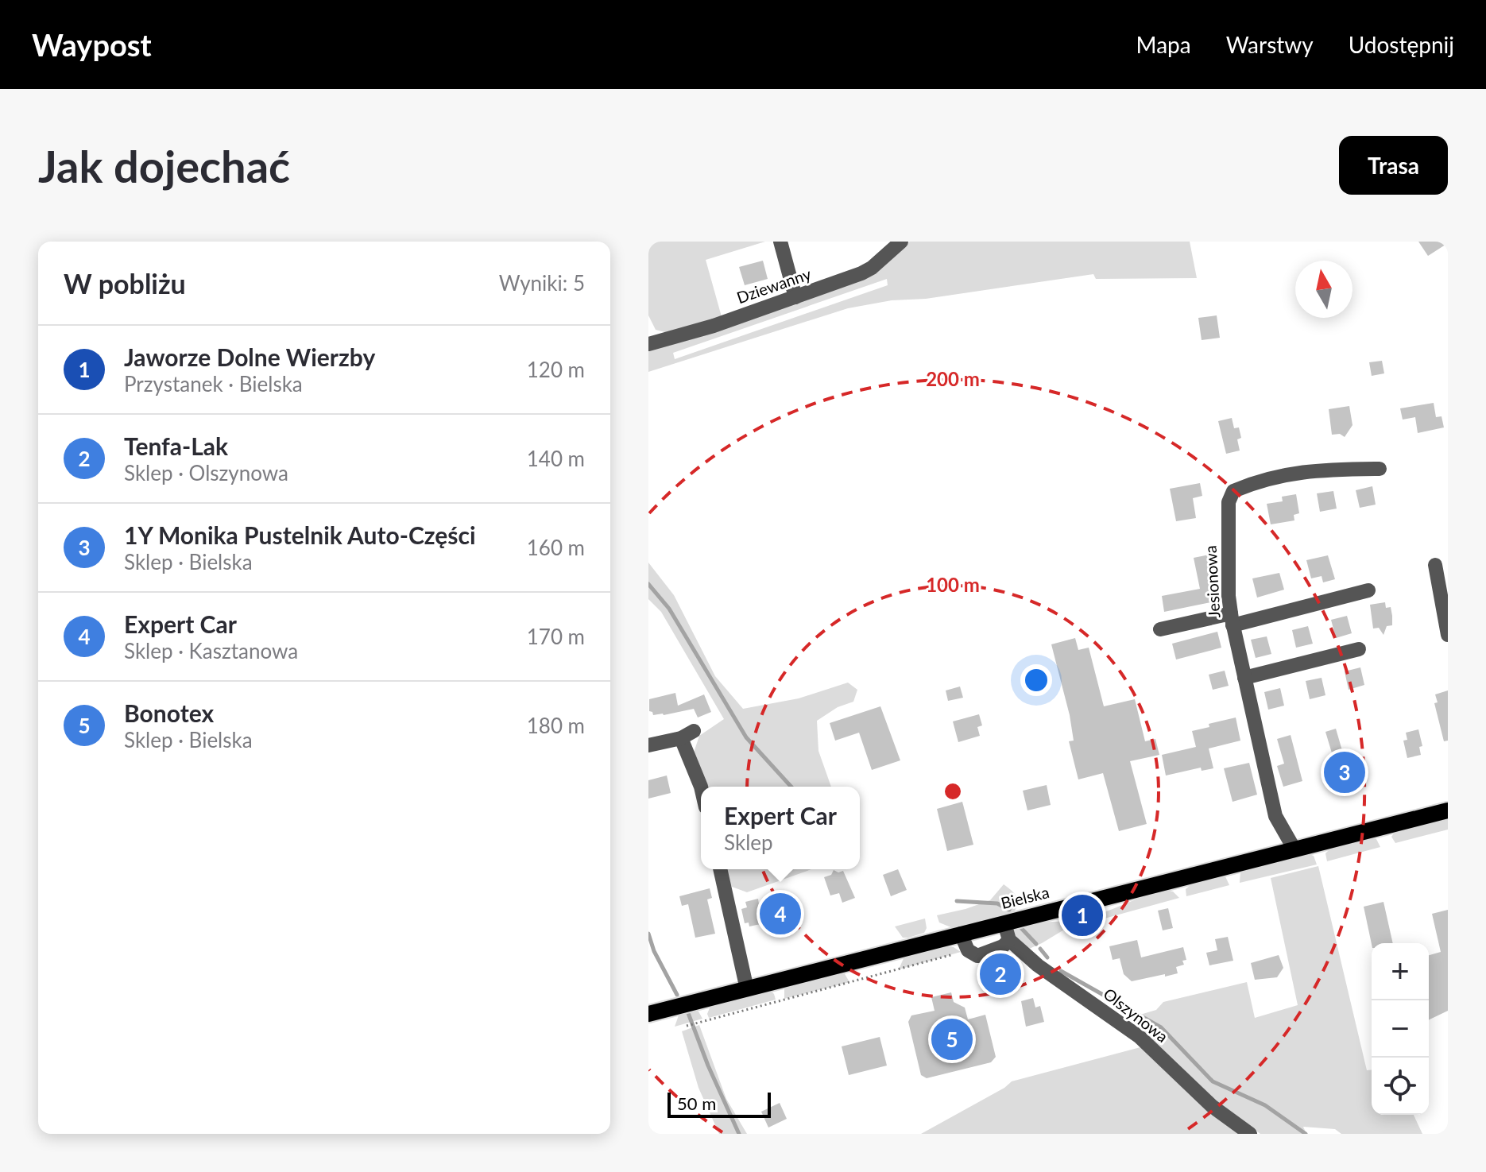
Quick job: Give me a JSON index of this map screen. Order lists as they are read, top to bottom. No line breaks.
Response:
{"streets":{"main road":["Bielska"],"street":["Dziewanny","Jesionowa","Olszynowa"]},"crossings":[["Jesionowa","Bielska"]],"scale_bar":"50 m","north":"top","page":{"header":"Waypost","nav":["Mapa","Warstwy","Udostępnij"],"buttons":"Trasa","title":"Jak dojechać","heading":["W pobliżu","Wyniki: 5"],"list":[{"mark":"1","name":"Jaworze Dolne Wierzby","note":"Przystanek · Bielska","value":"120 m"},{"mark":"2","name":"Tenfa-Lak","note":"Sklep · Olszynowa","value":"140 m"},{"mark":"3","name":"1Y Monika Pustelnik Auto-Części","note":"Sklep · Bielska","value":"160 m"},{"mark":"4","name":"Expert Car","note":"Sklep · Kasztanowa","value":"170 m"},{"mark":"5","name":"Bonotex","note":"Sklep · Bielska","value":"180 m"}],"pins":["3","4","1","2","5"],"popup":["Expert Car","Sklep"],"map_buttons":["+","−"],"scale":"50 m"},"rings":["200 m","100 m"]}
